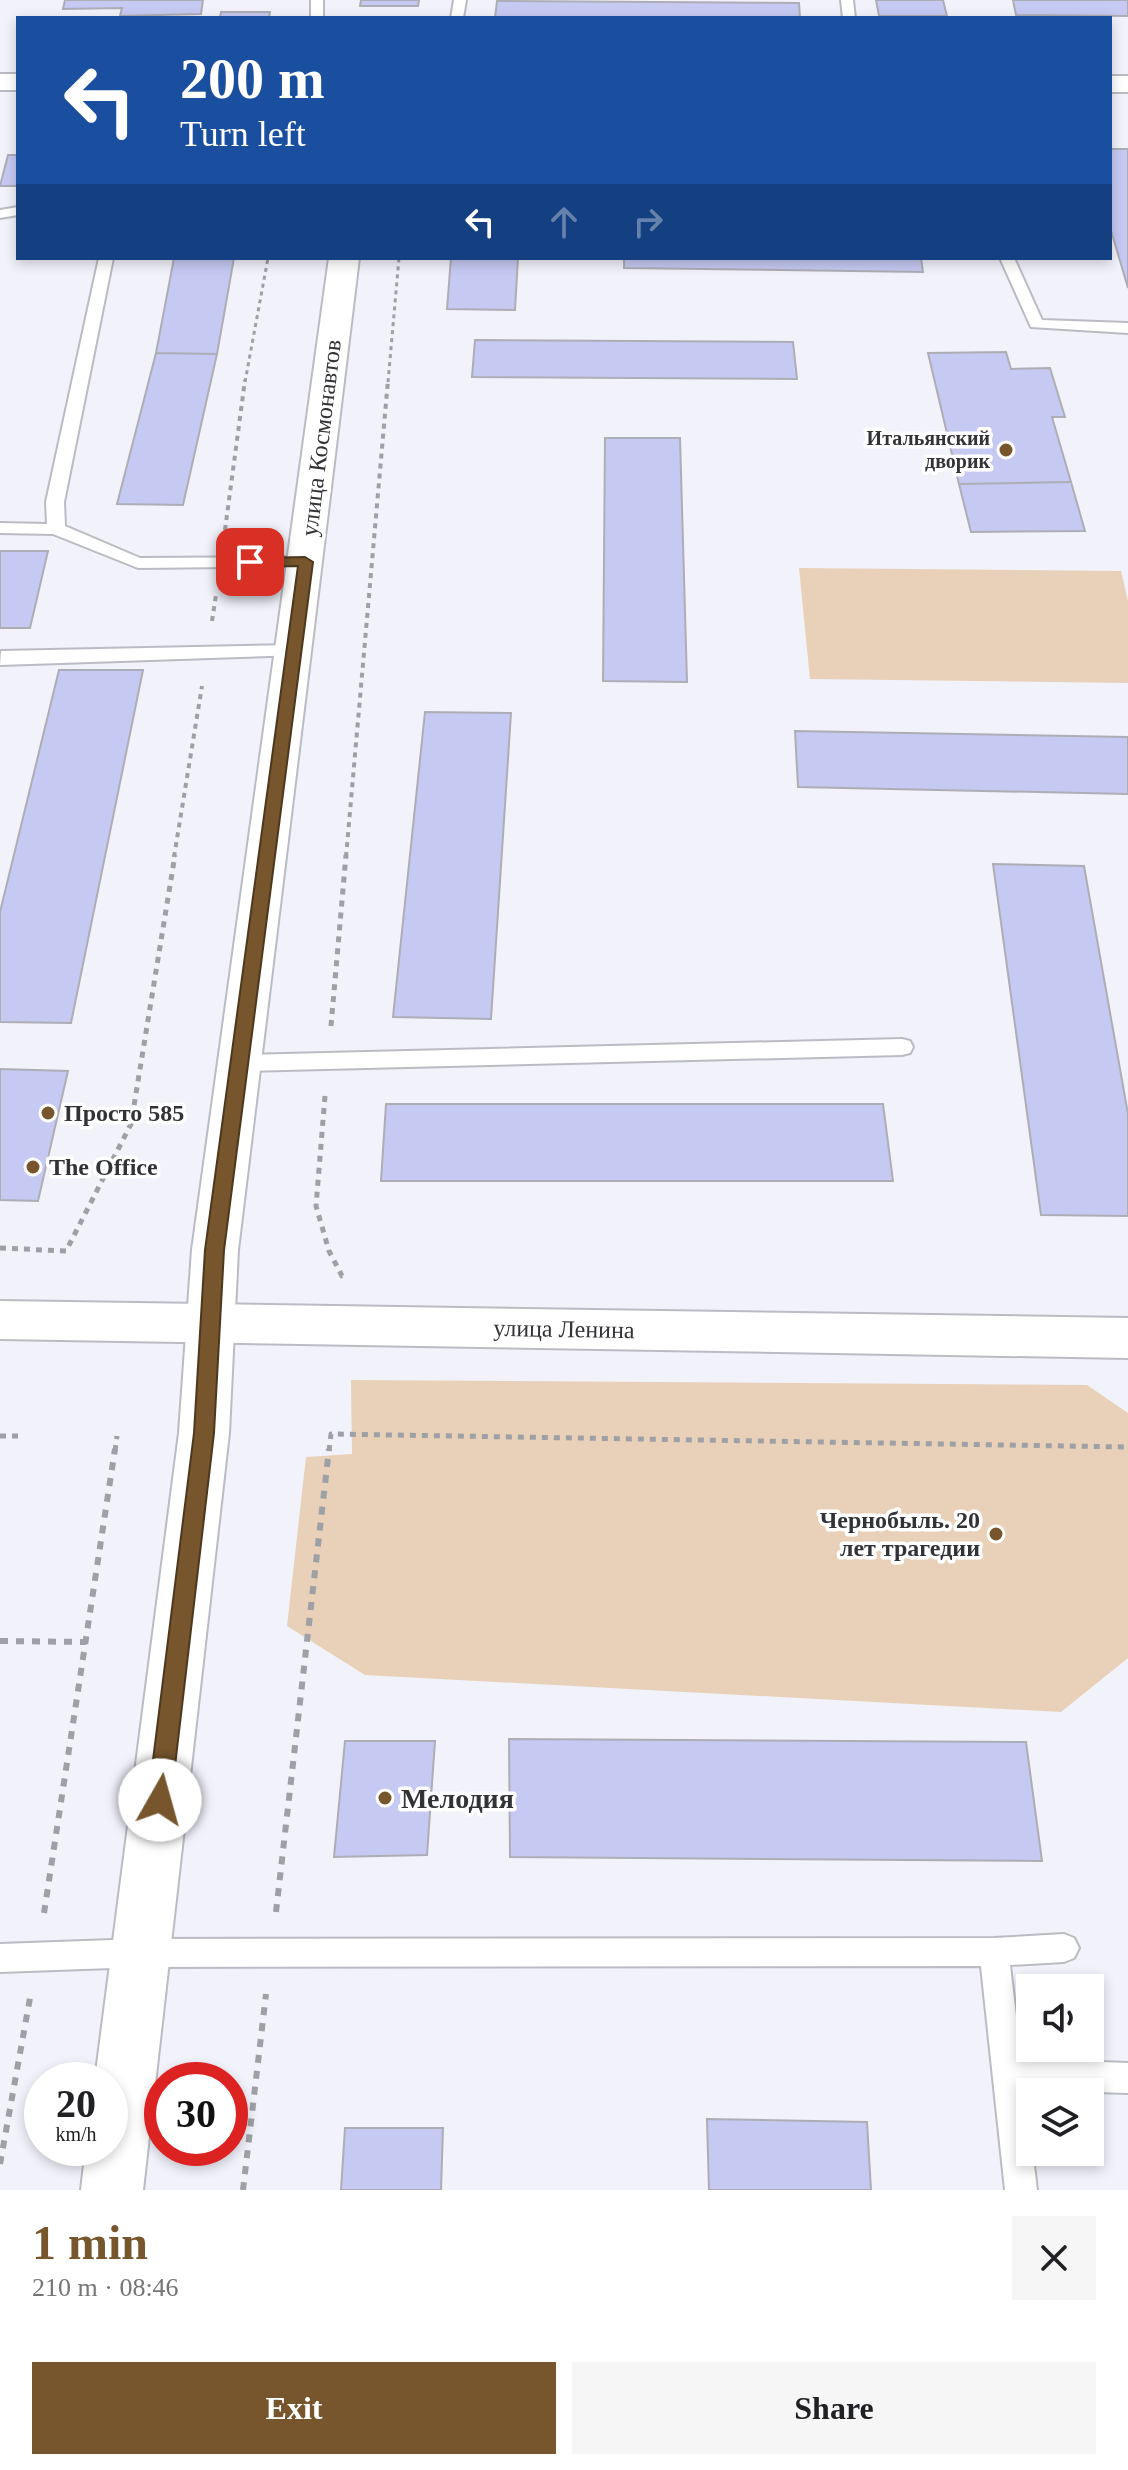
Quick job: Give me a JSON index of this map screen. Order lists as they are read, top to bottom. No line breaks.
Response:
{"streets":{"street":["улица Космонавтов","улица Ленина"]},"crossings":[["улица Космонавтов","улица Ленина"]],"places":["Итальянский дворик","Просто 585","The Office","Чернобыль. 20 лет трагедии","Мелодия"],"page":{"turn":["200 m","Turn left"],"speed":"20 km/h","limit":"30","heading":["1 min","210 m · 08:46"],"buttons":["Exit","Share"]}}
